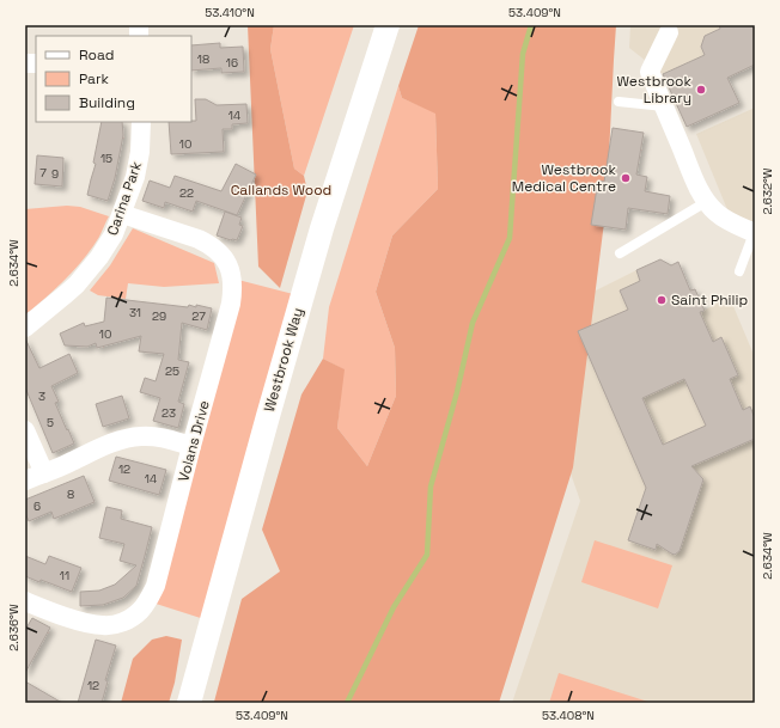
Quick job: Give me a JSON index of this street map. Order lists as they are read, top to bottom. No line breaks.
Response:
{"streets":{"street":["Carina Park","Westbrook Way","Volans Drive"]},"crossings":[["Carina Park","Volans Drive"]],"parks":["Callands Wood"],"places":["Westbrook Library","Westbrook Medical Centre","Saint Philip"],"house_numbers":["18","16","14","10","15","7","9","22","31","29","27","10","25","3","23","5","12","14","8","6","11","12"],"legend":["Road","Park","Building"],"coordinates":["53.410°N","53.409°N","2.632°W","2.634°W","2.636°W","53.408°N"]}
